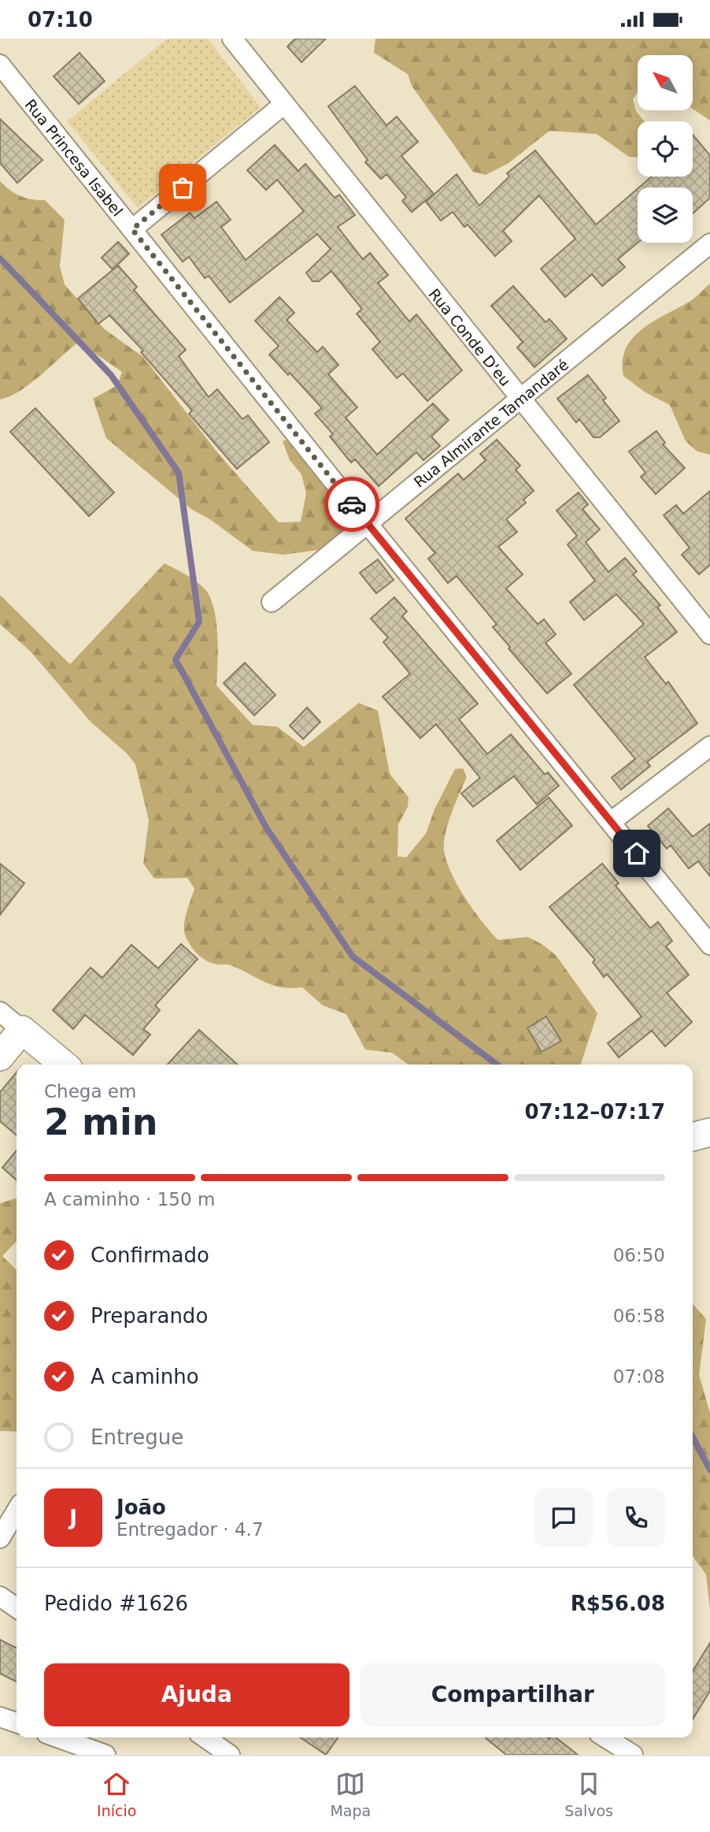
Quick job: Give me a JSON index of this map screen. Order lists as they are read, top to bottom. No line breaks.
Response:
{"streets":{"street":["Rua Princesa Isabel","Rua Conde D'eu","Rua Almirante Tamandaré"]},"crossings":[["Rua Princesa Isabel","Rua Almirante Tamandaré"],["Rua Conde D'eu","Rua Almirante Tamandaré"]],"north":"top left","page":{"status":"07:10","heading":["2 min","Chega em","07:12–07:17"],"panel":["João","Entregador · 4.7","Pedido #1626","R$56.08"],"bar":"A caminho · 150 m","list":[["Confirmado","06:50"],["Preparando","06:58"],["A caminho","07:08"],"Entregue"],"round":"J","buttons":["Ajuda","Compartilhar"],"tabs":["Início","Mapa","Salvos"]}}
